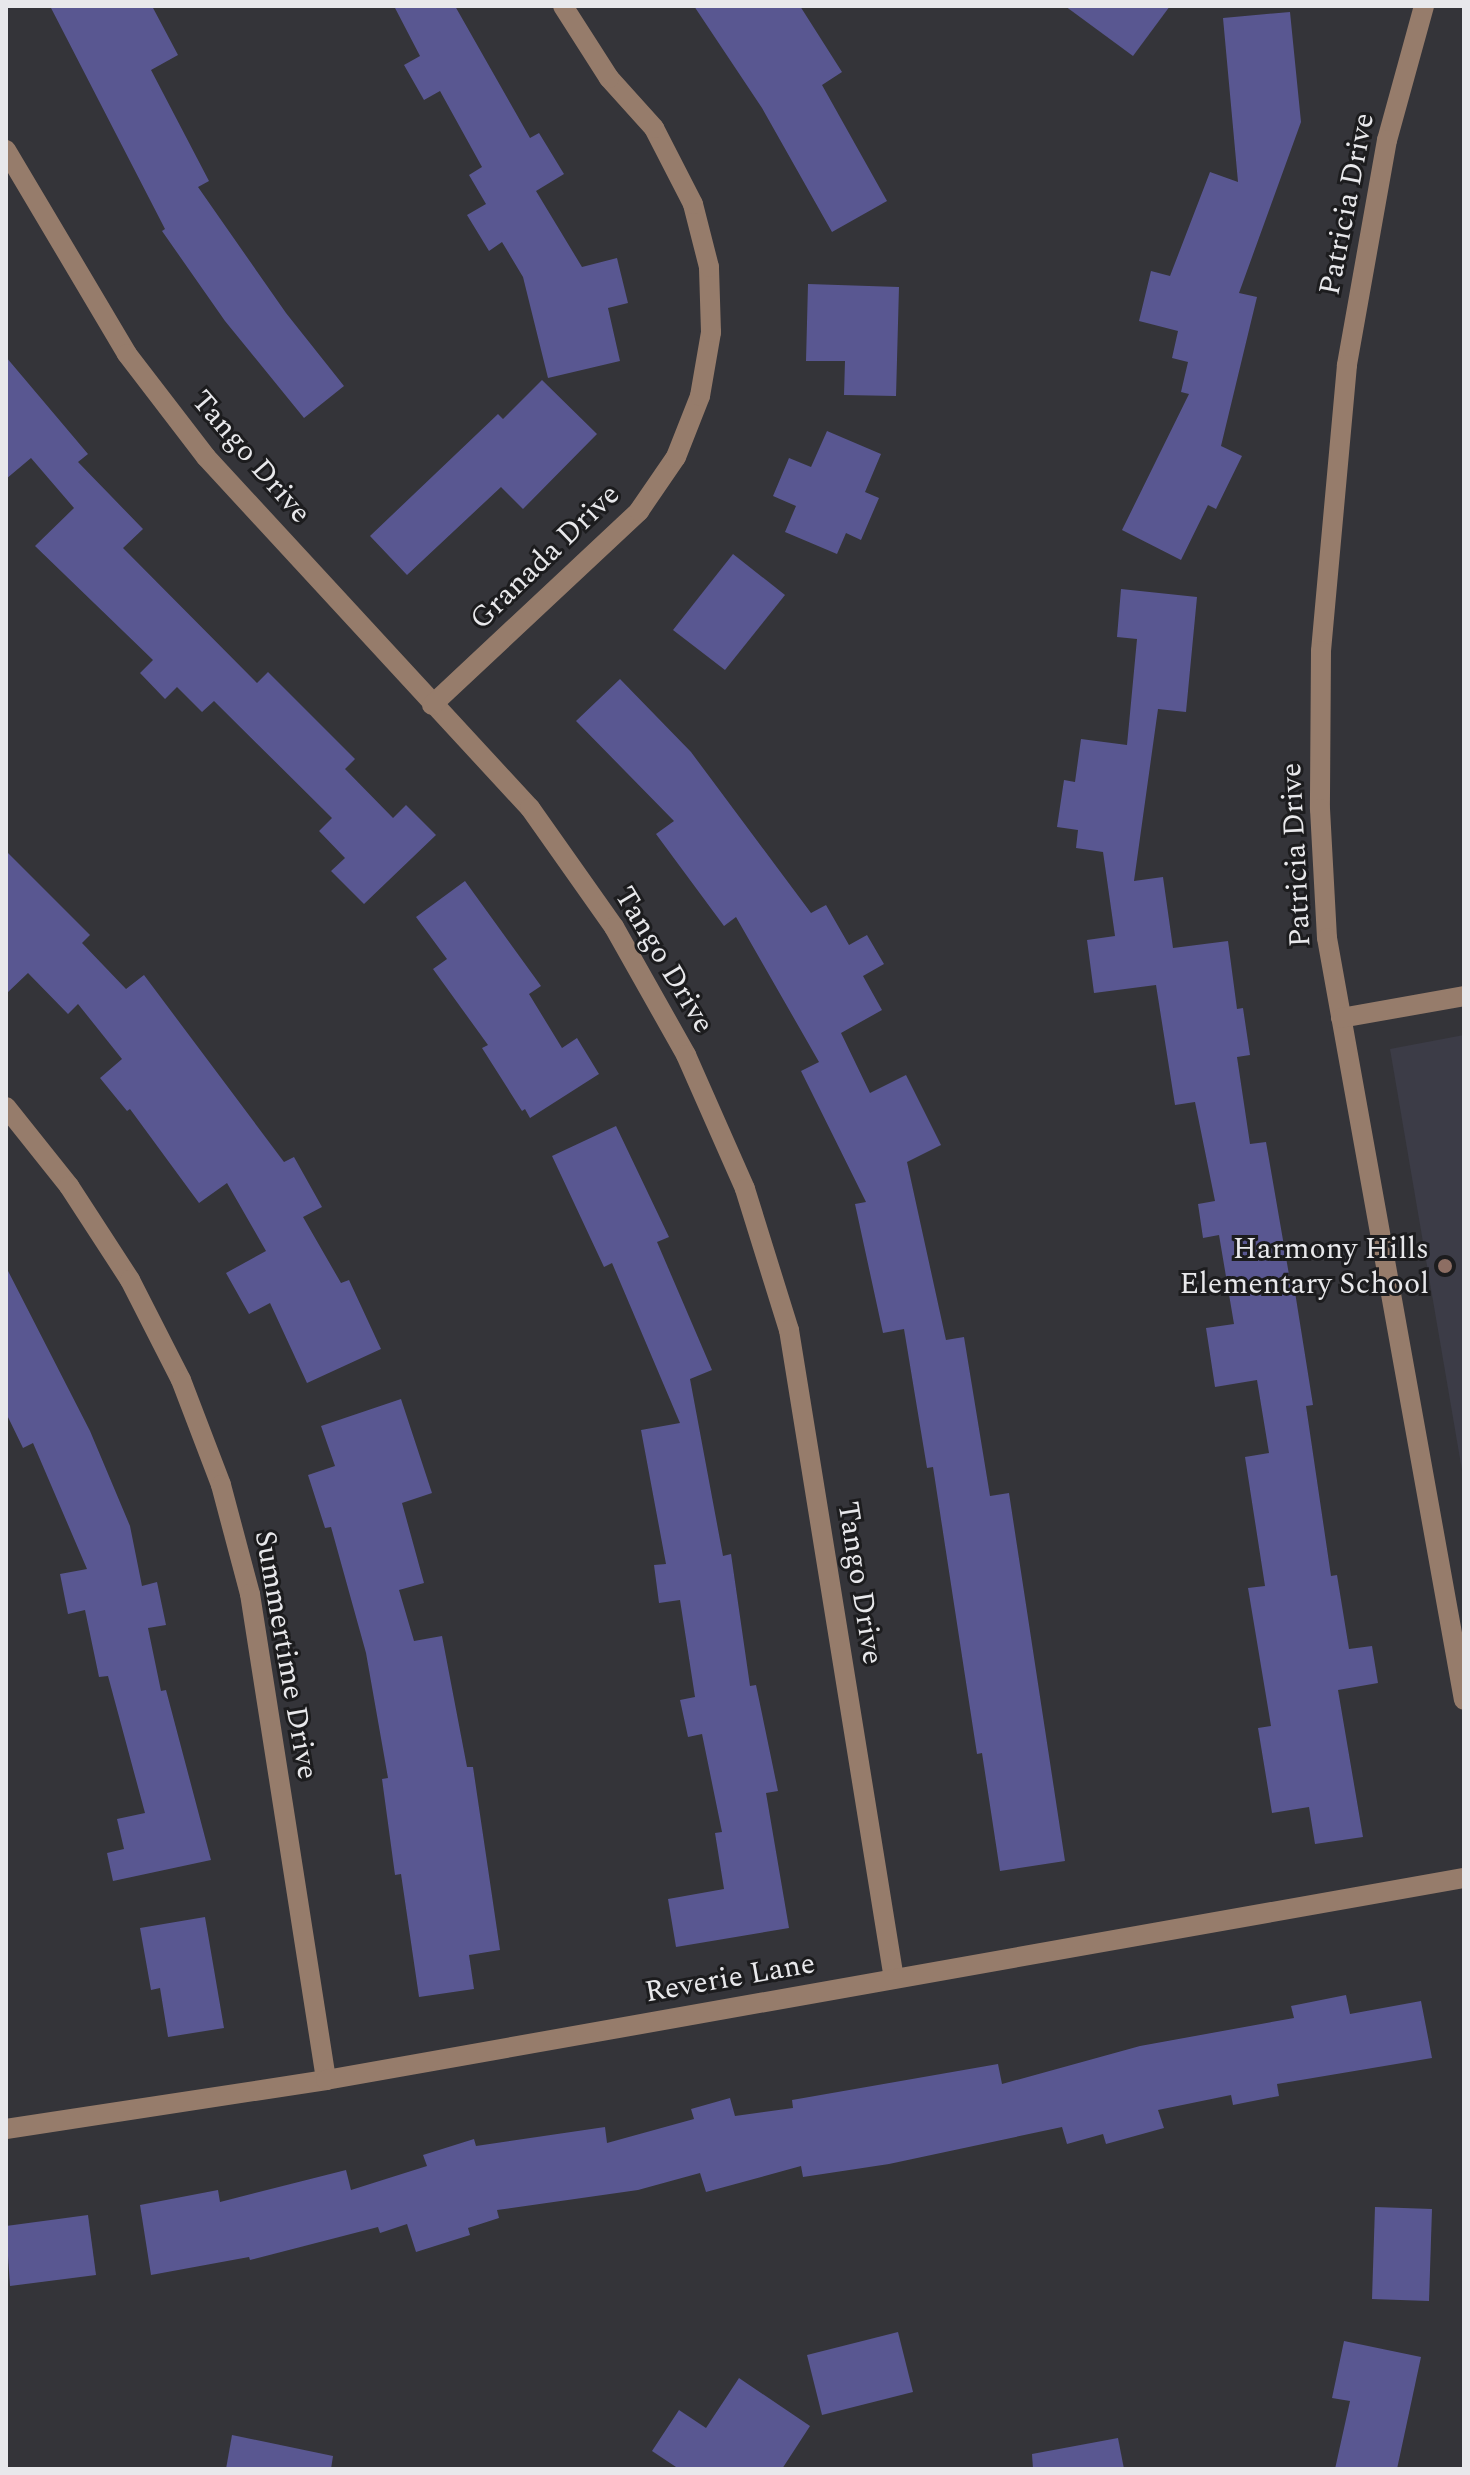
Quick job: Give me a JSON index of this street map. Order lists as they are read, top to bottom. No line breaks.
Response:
{"streets":{"street":["Patricia Drive","Tango Drive","Granada Drive","Summertime Drive","Reverie Lane"]},"crossings":[["Tango Drive","Granada Drive"],["Tango Drive","Reverie Lane"],["Summertime Drive","Reverie Lane"]],"places":["Harmony Hills Elementary School"]}
